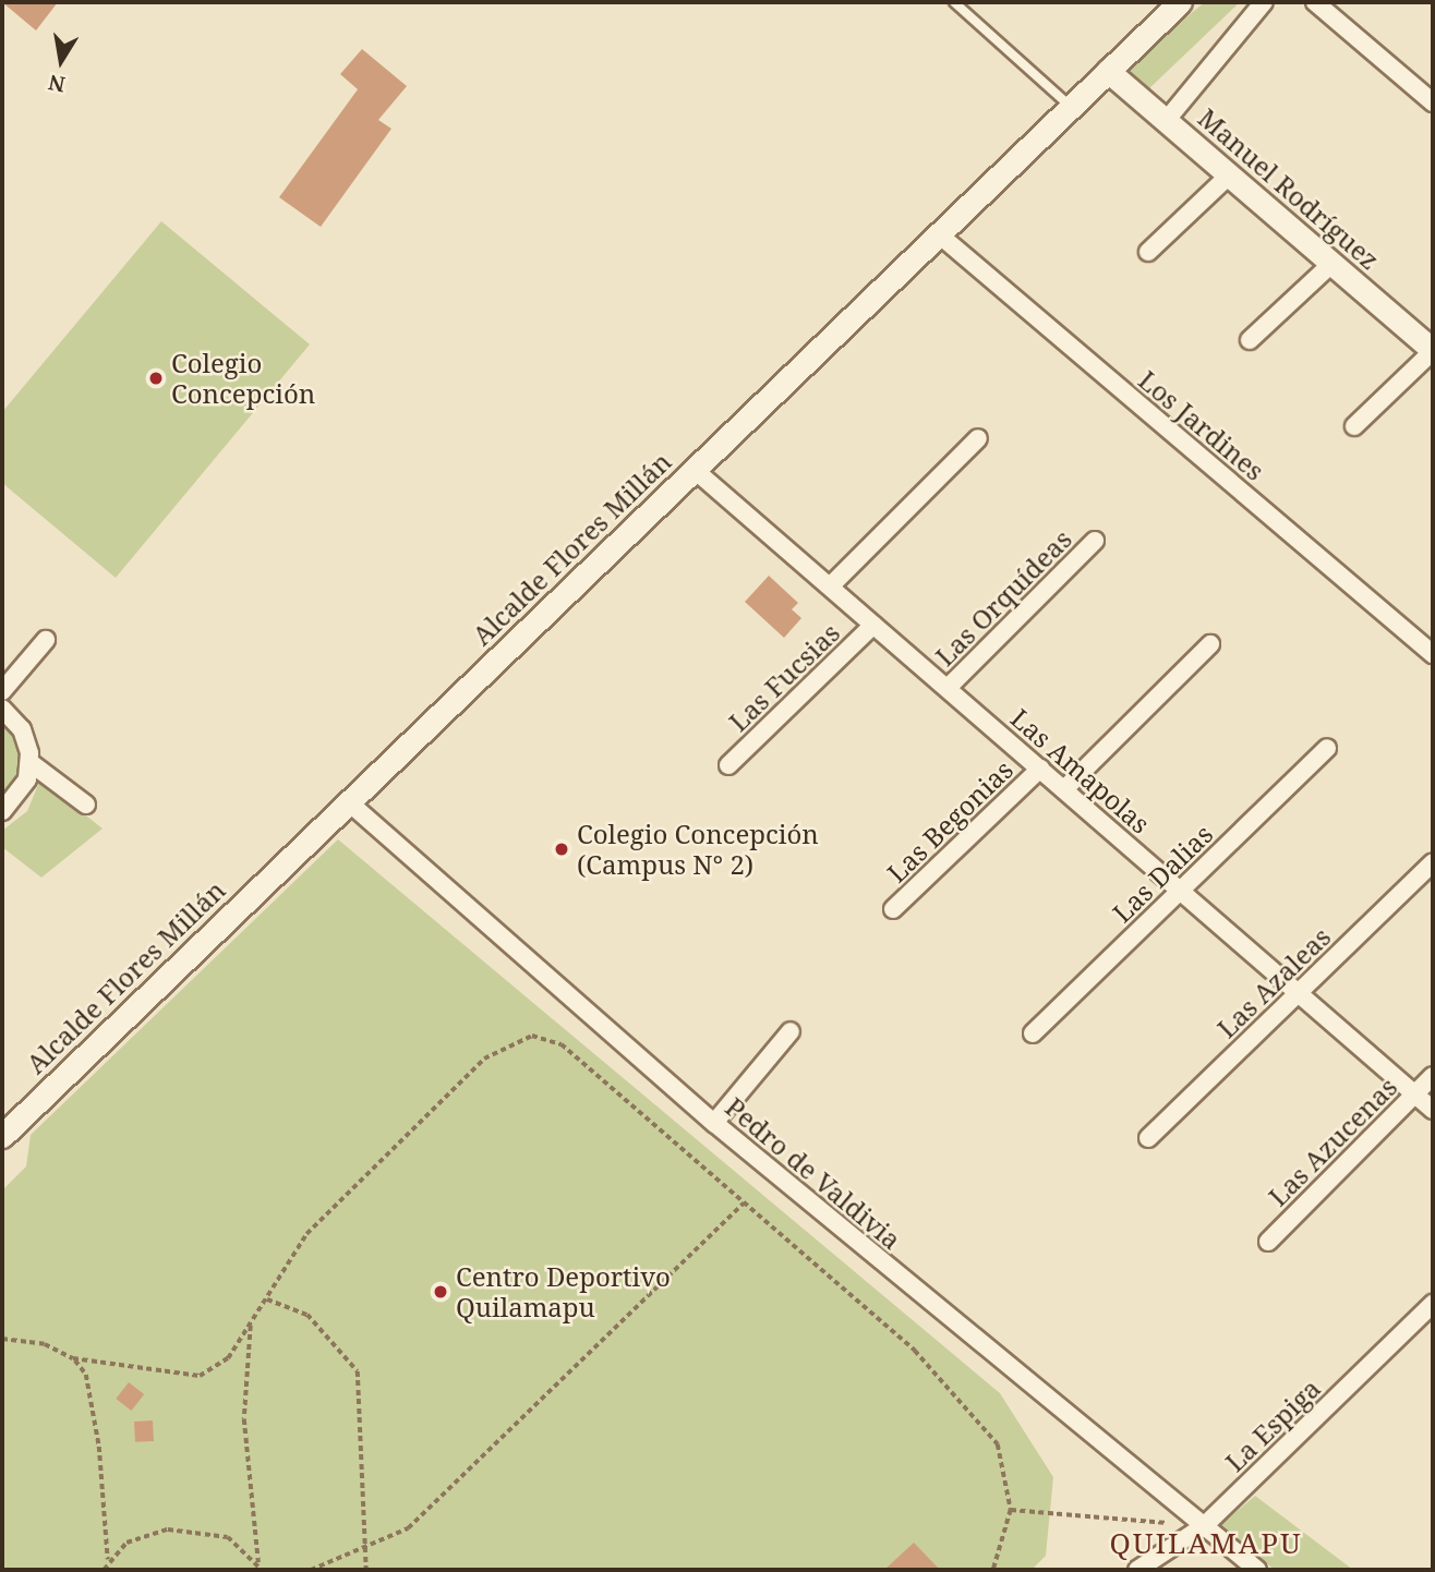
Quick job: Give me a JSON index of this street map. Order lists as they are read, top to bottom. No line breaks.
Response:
{"streets":{"street":["Manuel Rodríguez","Los Jardines","Alcalde Flores Millán","Las Orquídeas","Las Fucsias","Las Amapolas","Las Begonias","Las Dalias","Las Azaleas","Las Azucenas","Pedro de Valdivia","La Espiga"]},"crossings":[["Manuel Rodríguez","Alcalde Flores Millán"],["Los Jardines","Alcalde Flores Millán"],["Alcalde Flores Millán","Las Amapolas"],["Alcalde Flores Millán","Pedro de Valdivia"],["Las Orquídeas","Las Amapolas"],["Las Fucsias","Las Amapolas"],["Las Amapolas","Las Begonias"],["Las Amapolas","Las Dalias"],["Las Amapolas","Las Azaleas"],["Las Amapolas","Las Azucenas"],["Pedro de Valdivia","La Espiga"]],"districts":["QUILAMAPU"],"places":["Colegio Concepción","Colegio Concepción (Campus N° 2)","Centro Deportivo Quilamapu"],"north":"bottom"}
